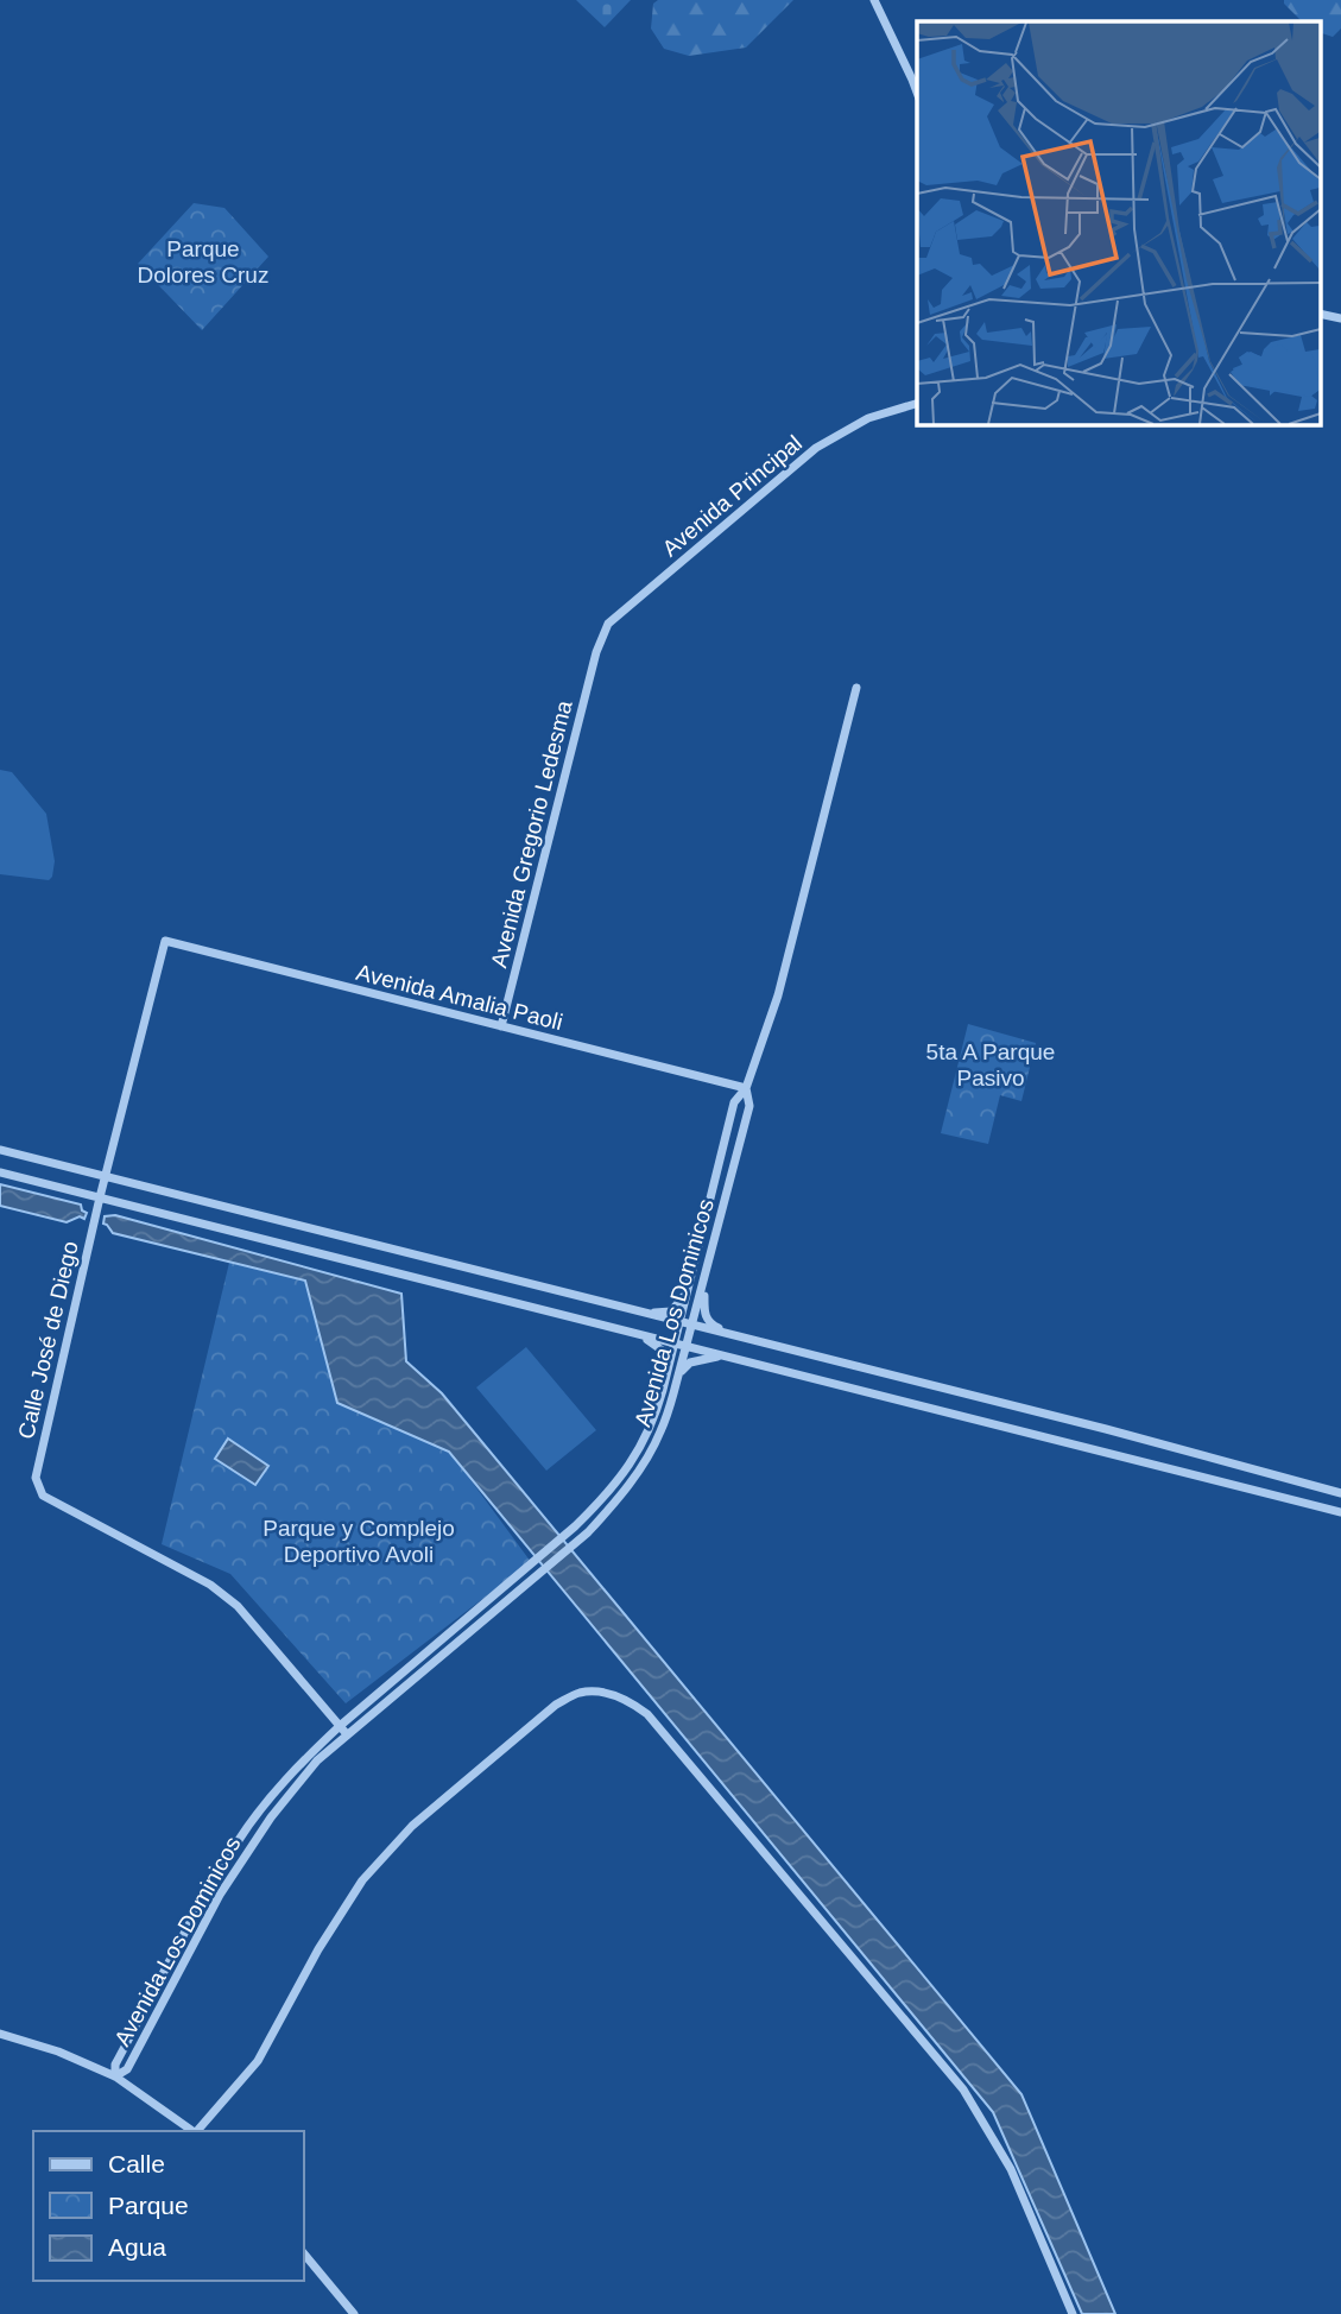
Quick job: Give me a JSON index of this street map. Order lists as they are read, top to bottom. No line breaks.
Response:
{"streets":{"street":["Avenida Principal","Avenida Gregorio Ledesma","Avenida Amalia Paoli","Avenida Los Dominicos","Calle José de Diego"]},"crossings":[["Avenida Principal","Avenida Gregorio Ledesma"],["Avenida Gregorio Ledesma","Avenida Amalia Paoli"],["Avenida Amalia Paoli","Avenida Los Dominicos"],["Avenida Amalia Paoli","Calle José de Diego"],["Avenida Los Dominicos","Calle José de Diego"]],"parks":["Parque Dolores Cruz","5ta A Parque Pasivo","Parque y Complejo Deportivo Avoli"],"legend":["Calle","Parque","Agua"]}
